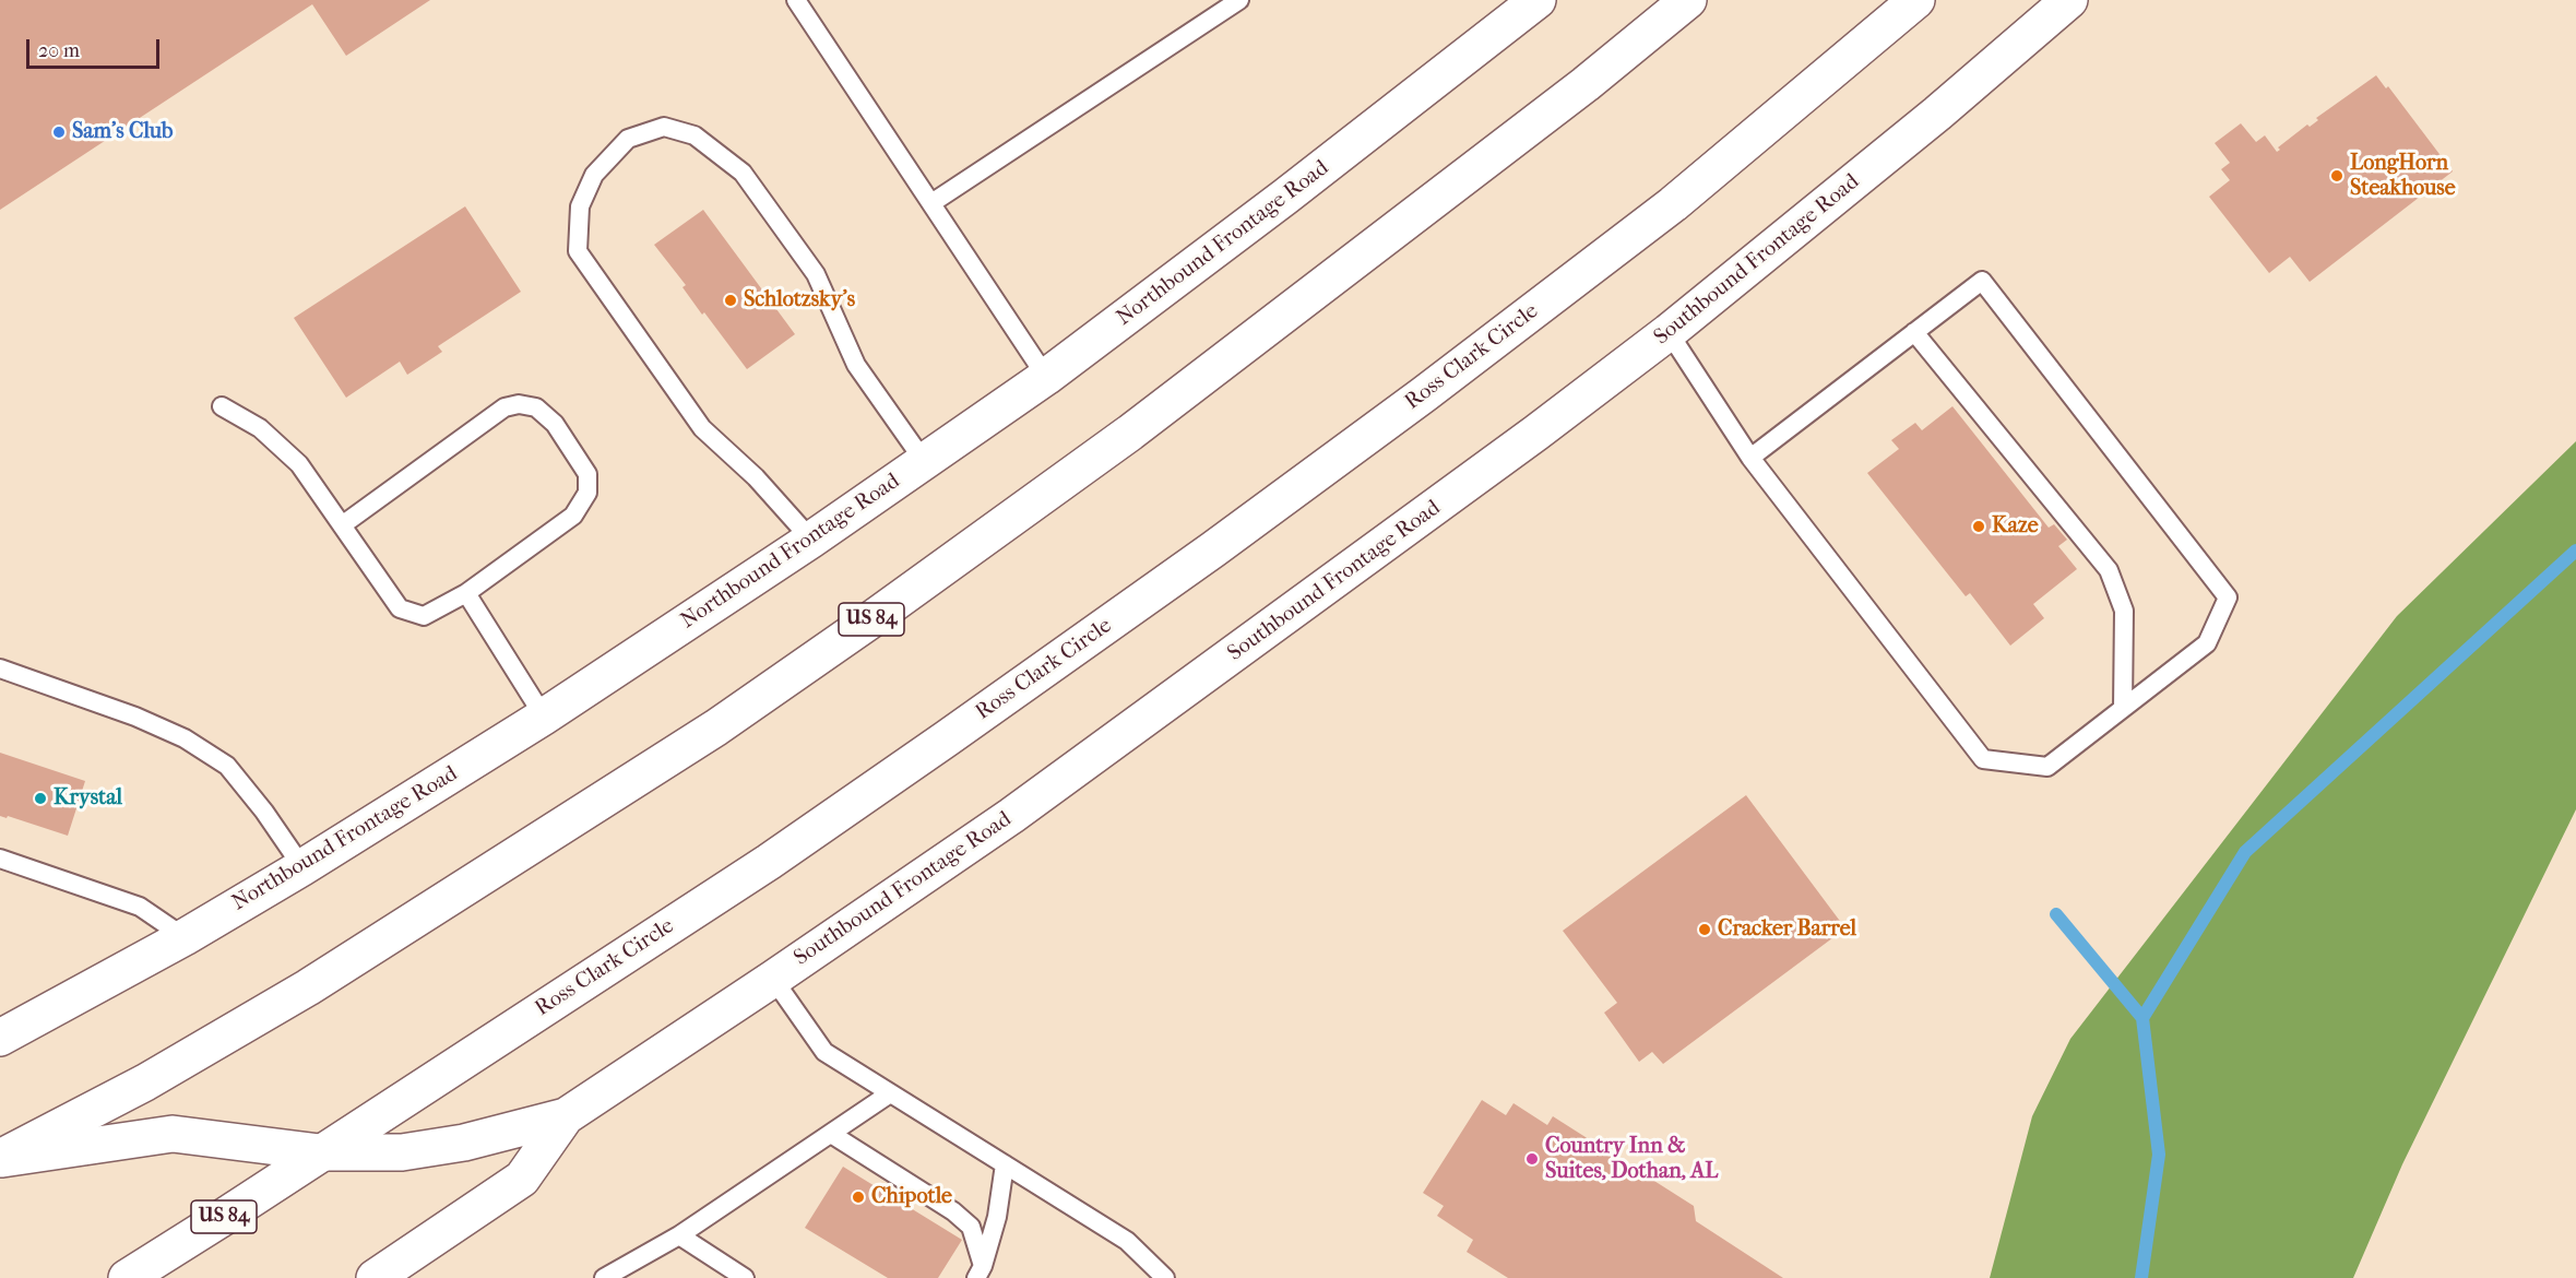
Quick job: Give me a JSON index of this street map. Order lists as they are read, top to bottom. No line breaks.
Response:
{"streets":{"main road":["Northbound Frontage Road","Southbound Frontage Road","Ross Clark Circle","US 84"]},"crossings":[["Southbound Frontage Road","Ross Clark Circle"],["Southbound Frontage Road","US 84"]],"places":["Sam's Club","LongHorn Steakhouse","Schlotzsky's","Kaze","Krystal","Cracker Barrel","Country Inn & Suites, Dothan, AL","Chipotle"],"scale_bar":"20 m"}
